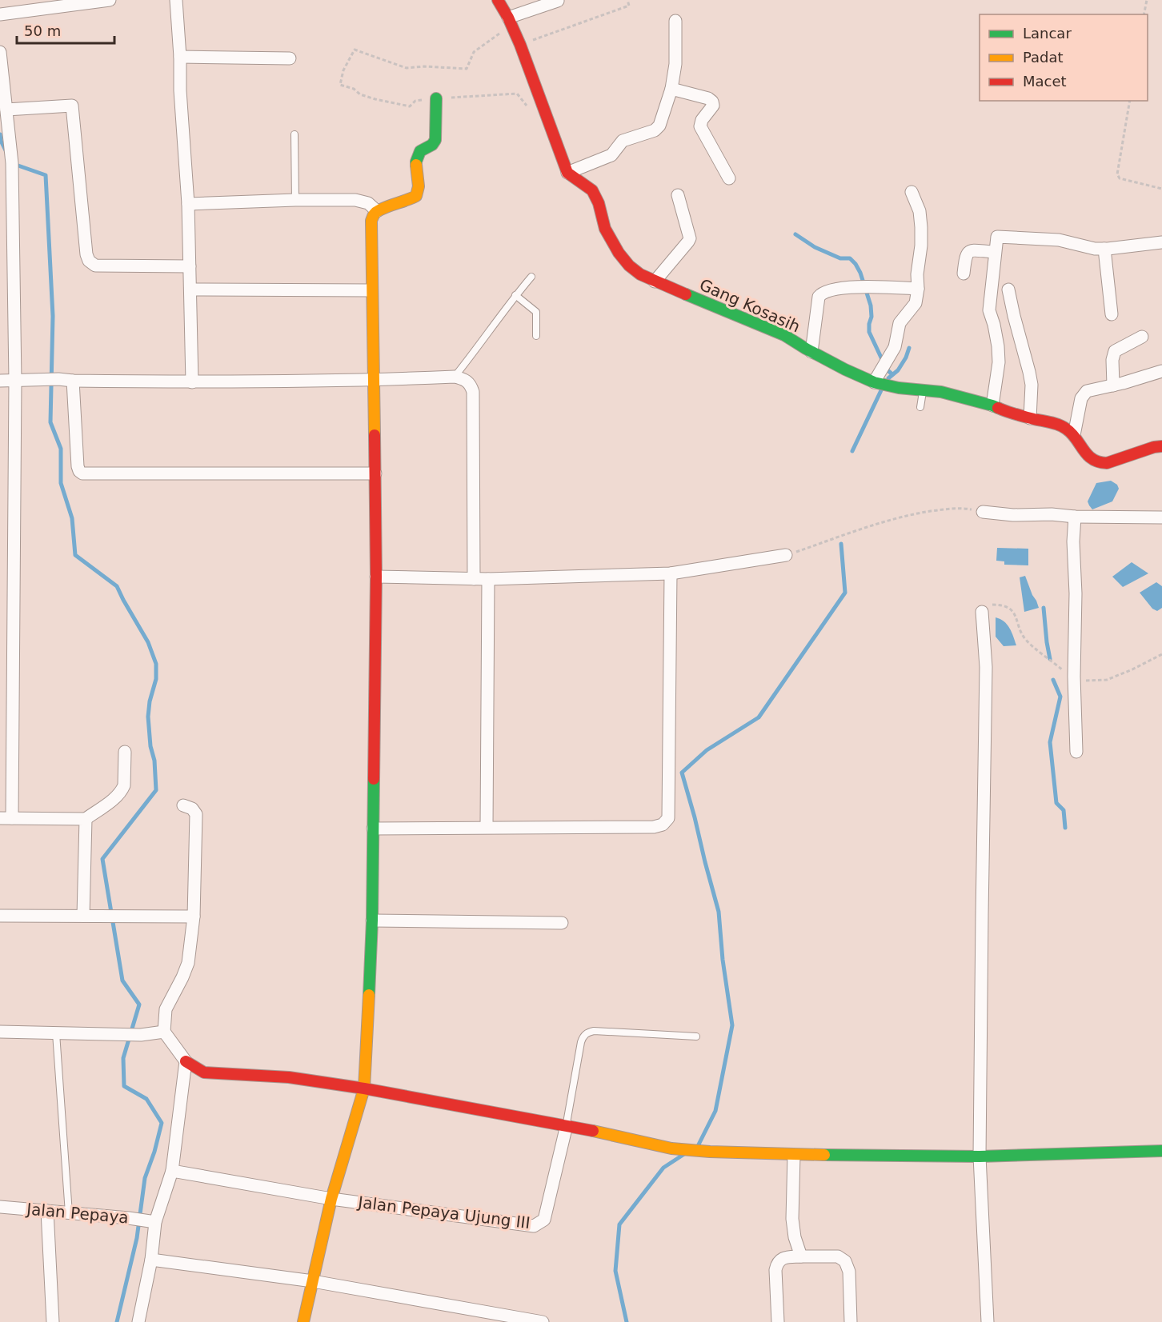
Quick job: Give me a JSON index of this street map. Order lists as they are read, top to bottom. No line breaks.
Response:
{"streets":{"street":["Gang Kosasih","Jalan Pepaya Ujung III","Jalan Pepaya"]},"legend":["Lancar","Padat","Macet"],"scale_bar":"50 m"}
